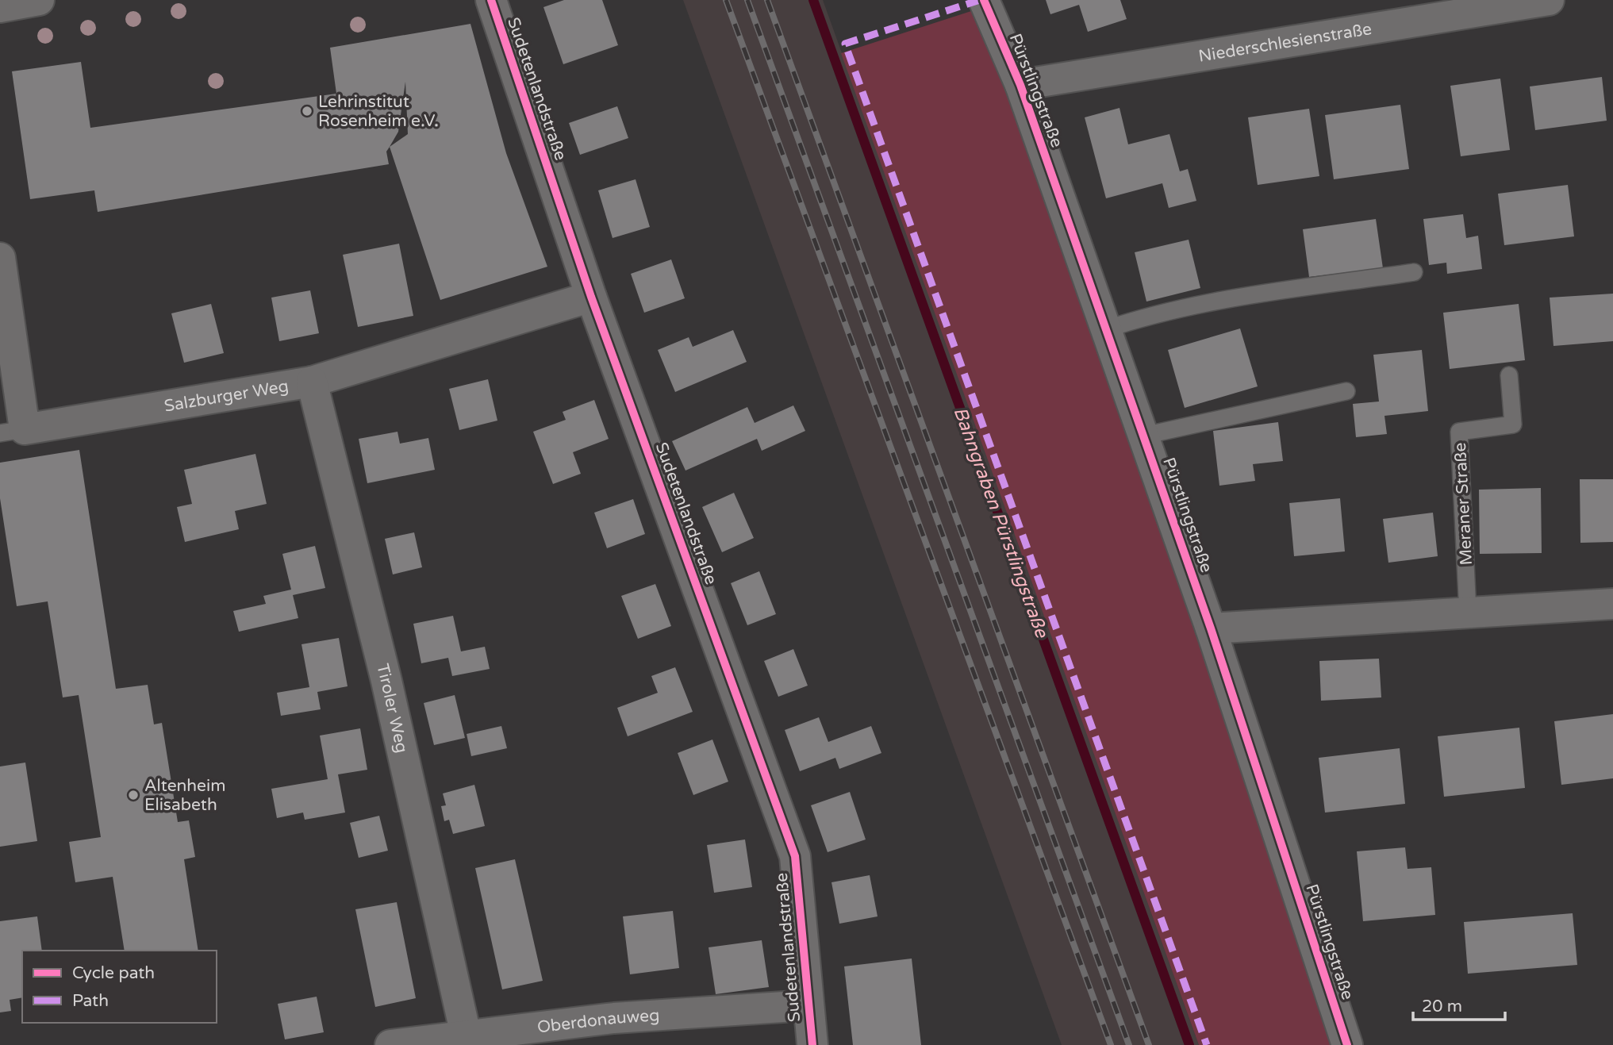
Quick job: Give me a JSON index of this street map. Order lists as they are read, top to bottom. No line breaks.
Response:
{"streets":{"street":["Niederschlesienstraße","Sudetenlandstraße","Pürstlingstraße","Salzburger Weg","Tiroler Weg","Oberdonauweg"],"lane":["Meraner Straße"]},"crossings":[["Niederschlesienstraße","Pürstlingstraße"],["Sudetenlandstraße","Salzburger Weg"],["Sudetenlandstraße","Oberdonauweg"],["Salzburger Weg","Tiroler Weg"],["Tiroler Weg","Oberdonauweg"]],"water":["Bahngraben Pürstlingstraße"],"places":["Lehrinstitut Rosenheim e.V.","Altenheim Elisabeth"],"legend":["Cycle path","Path"],"scale_bar":"20 m"}
